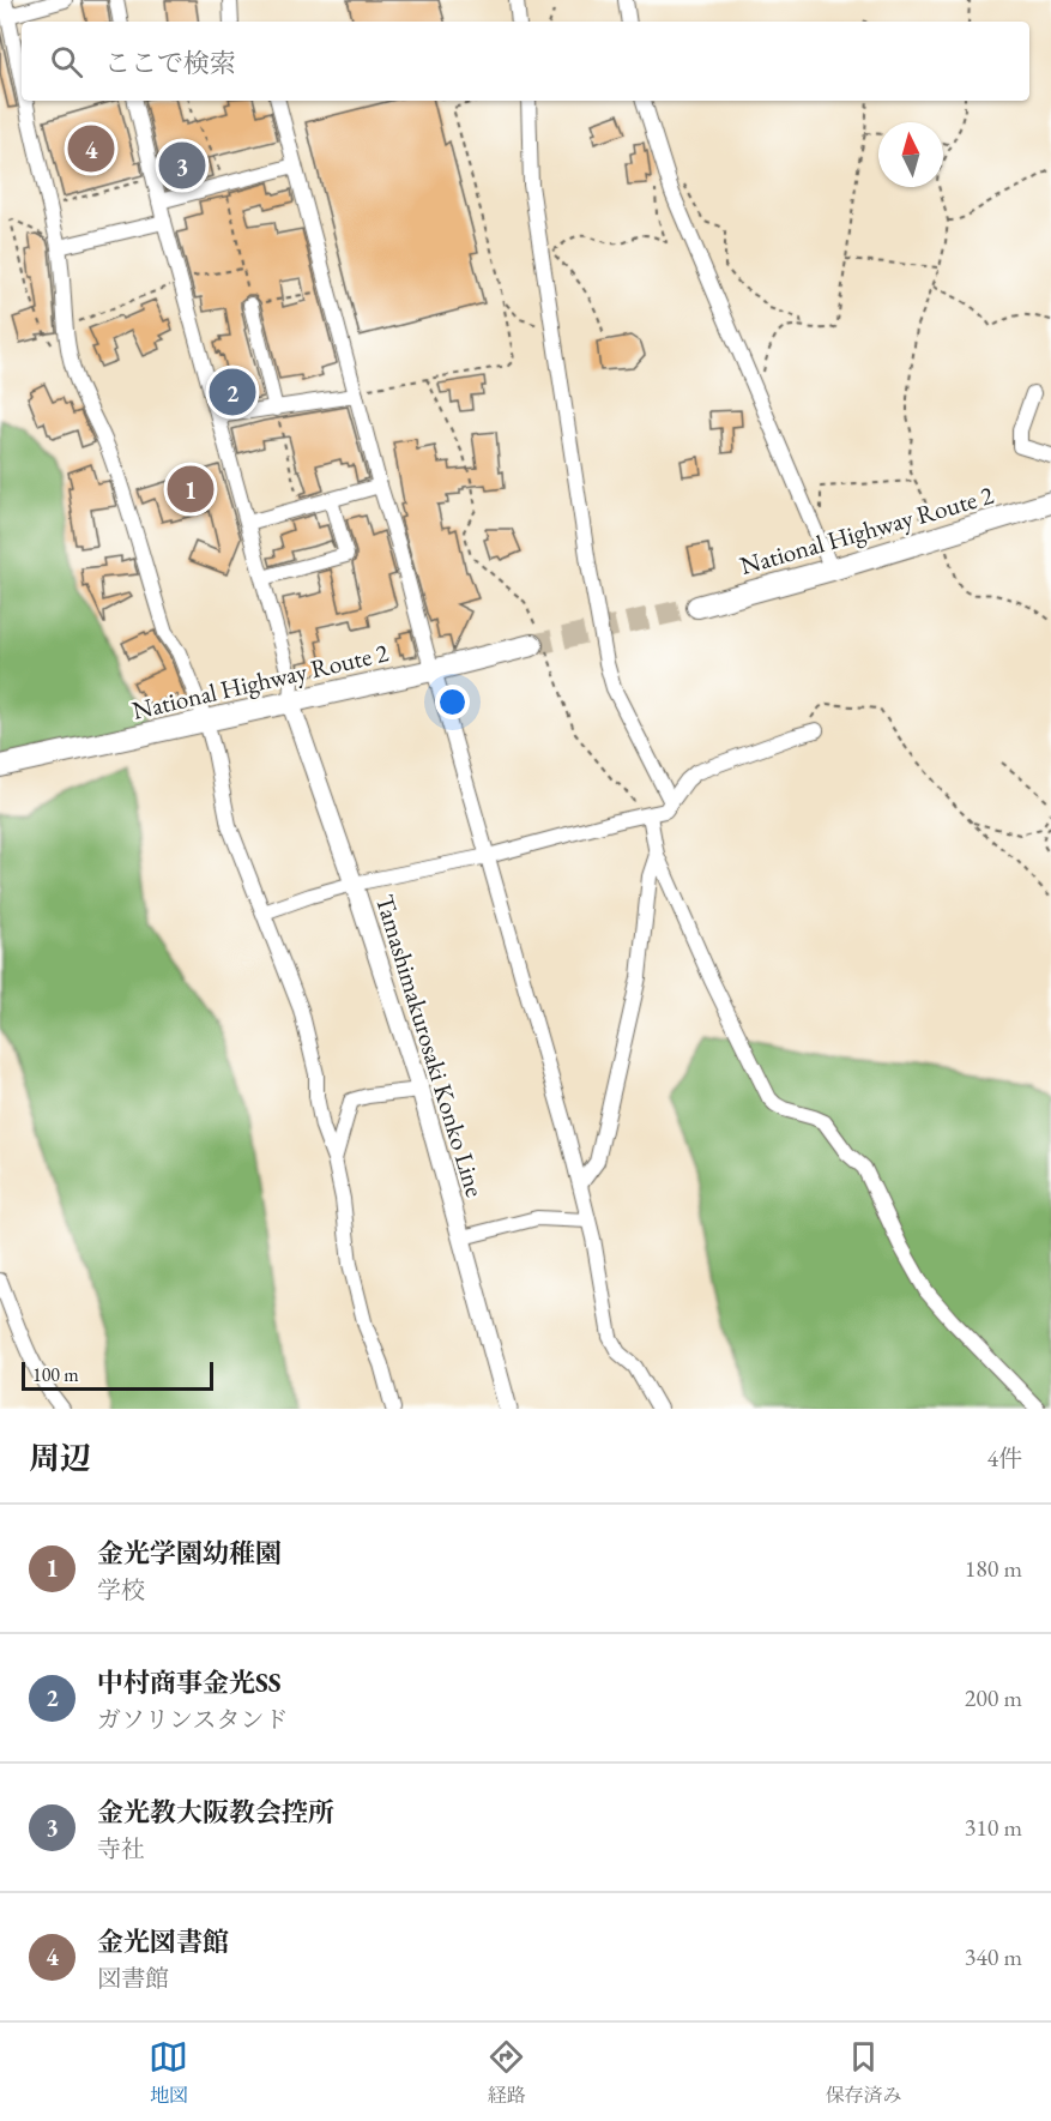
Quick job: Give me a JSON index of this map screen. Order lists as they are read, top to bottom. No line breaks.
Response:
{"streets":{"highway":["National Highway Route 2"],"main road":["Tamashimakurosaki Konko Line"]},"crossings":[["National Highway Route 2","Tamashimakurosaki Konko Line"]],"scale_bar":"100 m","north":"top","page":{"search":"ここで検索","pins":["4","3","2","1"],"scale":"100 m","heading":["周辺","4件"],"list":[{"mark":"1","name":"金光学園幼稚園","note":"学校","value":"180 m"},{"mark":"2","name":"中村商事金光SS","note":"ガソリンスタンド","value":"200 m"},{"mark":"3","name":"金光教大阪教会控所","note":"寺社","value":"310 m"},{"mark":"4","name":"金光図書館","note":"図書館","value":"340 m"}],"nav":["地図","経路","保存済み"]}}
